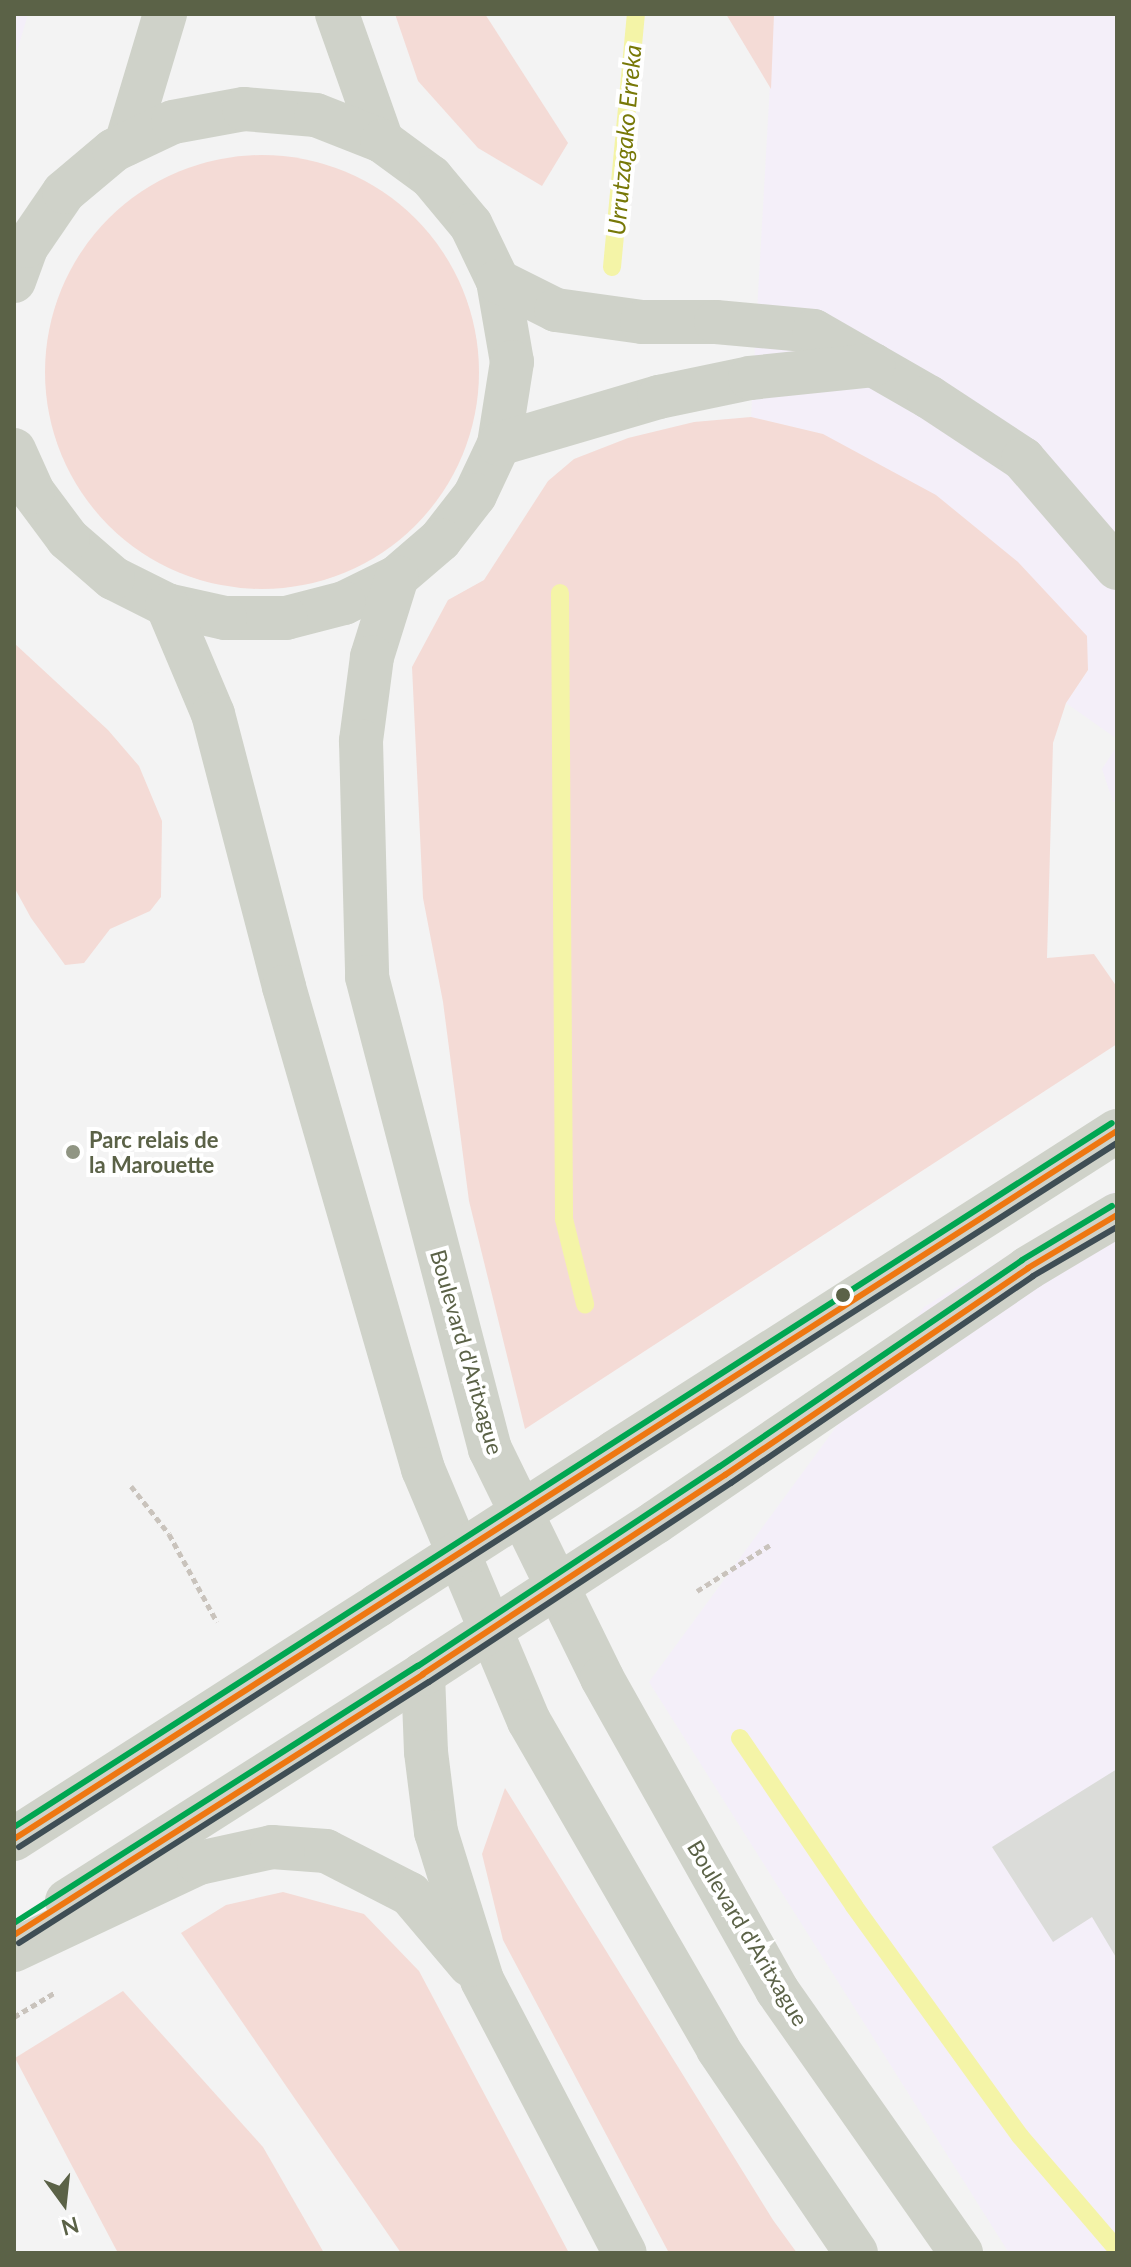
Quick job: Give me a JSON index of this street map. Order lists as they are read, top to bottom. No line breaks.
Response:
{"streets":{"main road":["Boulevard d'Aritxague"]},"water":["Urrutzagako Erreka"],"places":["Parc relais de la Marouette"],"north":"bottom"}
